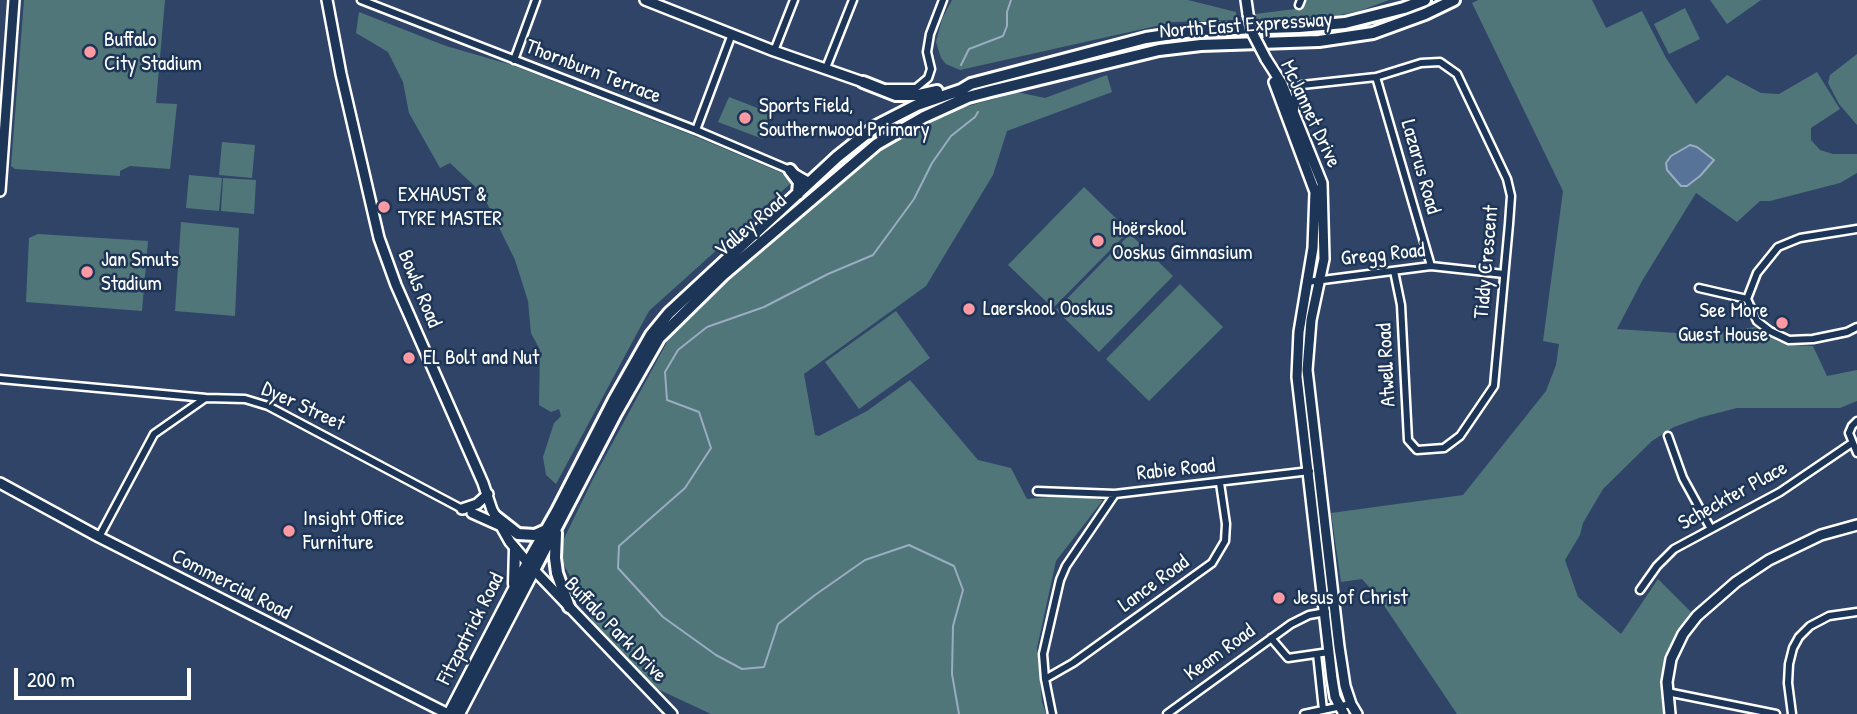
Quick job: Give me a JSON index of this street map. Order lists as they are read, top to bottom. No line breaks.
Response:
{"streets":{"highway":["North East Expressway","Valley Road"],"main road":["Fitzpatrick Road"],"street":["Thornburn Terrace","McJannet Drive","Lazarus Road","Gregg Road","Tiddy Crescent","Bowls Road","Atwell Road","Dyer Street","Rabie Road","Scheckter Place","Lance Road","Commercial Road","Buffalo Park Drive","Keam Road"]},"crossings":[["North East Expressway","Valley Road"],["Thornburn Terrace","Valley Road"],["McJannet Drive","Gregg Road"],["McJannet Drive","Tiddy Crescent"],["McJannet Drive","Rabie Road"],["McJannet Drive","Keam Road"],["Lazarus Road","Gregg Road"],["Lazarus Road","Tiddy Crescent"],["Valley Road","Bowls Road"],["Valley Road","Fitzpatrick Road"],["Valley Road","Buffalo Park Drive"],["Gregg Road","Tiddy Crescent"],["Gregg Road","Atwell Road"],["Tiddy Crescent","Atwell Road"],["Bowls Road","Fitzpatrick Road"],["Bowls Road","Buffalo Park Drive"],["Rabie Road","Lance Road"],["Commercial Road","Fitzpatrick Road"],["Fitzpatrick Road","Buffalo Park Drive"]],"places":["Buffalo City Stadium","Sports Field, Southernwood Primary","EXHAUST & TYRE MASTER","Hoërskool Ooskus Gimnasium","Jan Smuts Stadium","Laerskool Ooskus","See More Guest House","EL Bolt and Nut","Insight Office Furniture","Jesus of Christ"],"scale_bar":"200 m"}
